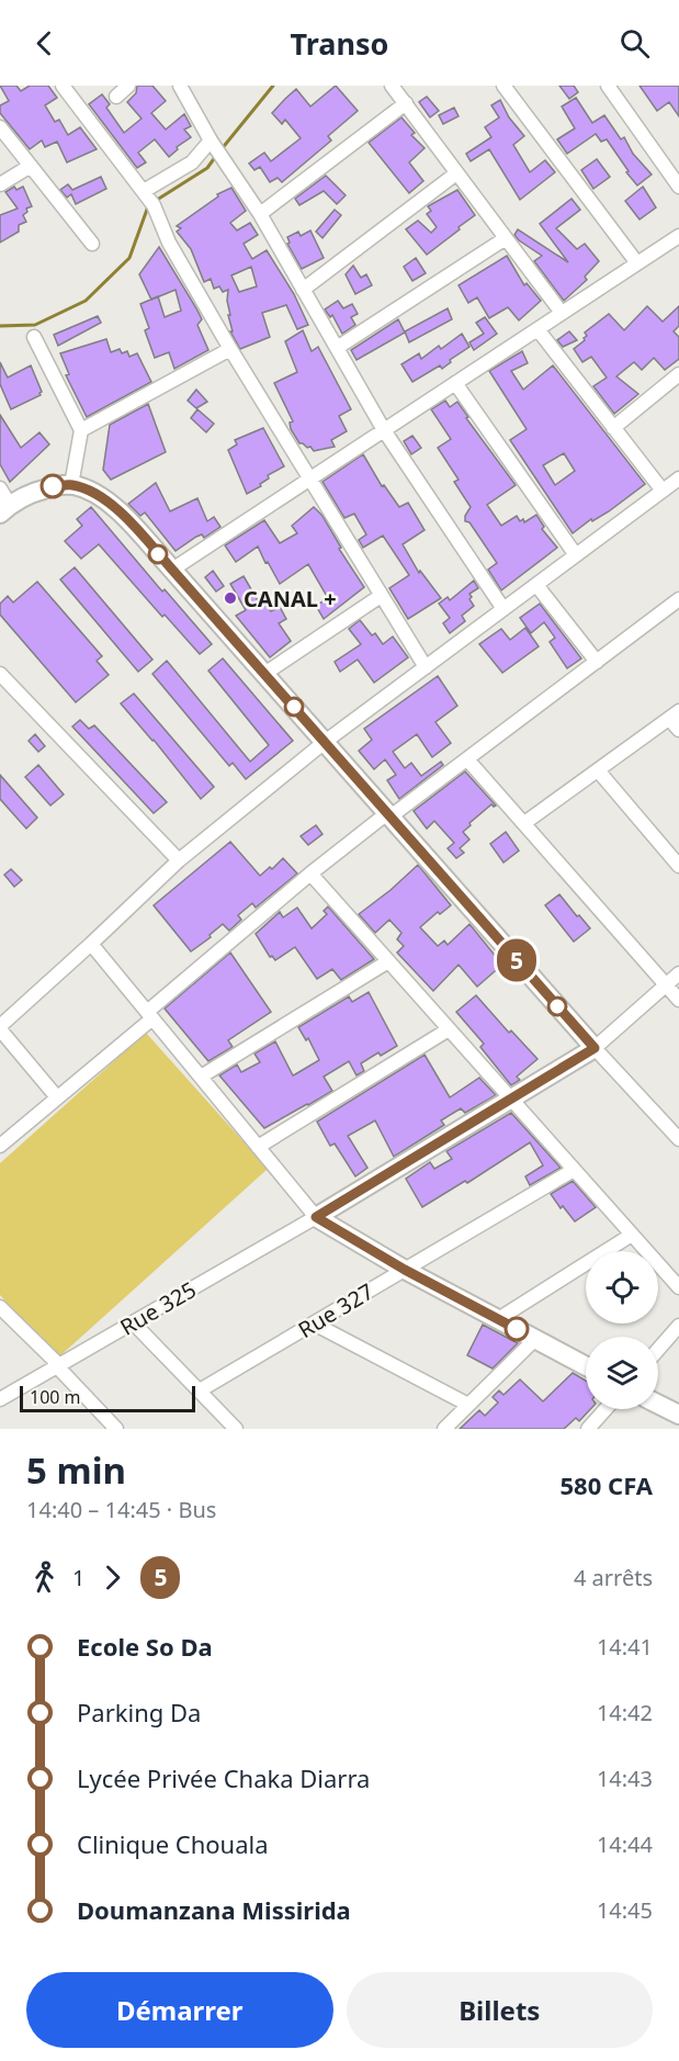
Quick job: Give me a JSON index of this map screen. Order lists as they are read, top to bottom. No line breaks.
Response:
{"streets":{"street":["Rue 325","Rue 327"]},"places":["CANAL +"],"lines":["bus line 5"],"scale_bar":"100 m","page":{"header":"Transo","on_map":"5","scale":"100 m","heading":["5 min","14:40 – 14:45 · Bus","580 CFA"],"legs":["1","5","4 arrêts"],"list":[{"name":"Ecole So Da","value":"14:41"},{"name":"Parking Da","value":"14:42"},{"name":"Lycée Privée Chaka Diarra","value":"14:43"},{"name":"Clinique Chouala","value":"14:44"},{"name":"Doumanzana Missirida","value":"14:45"}],"buttons":["Démarrer","Billets"]}}
